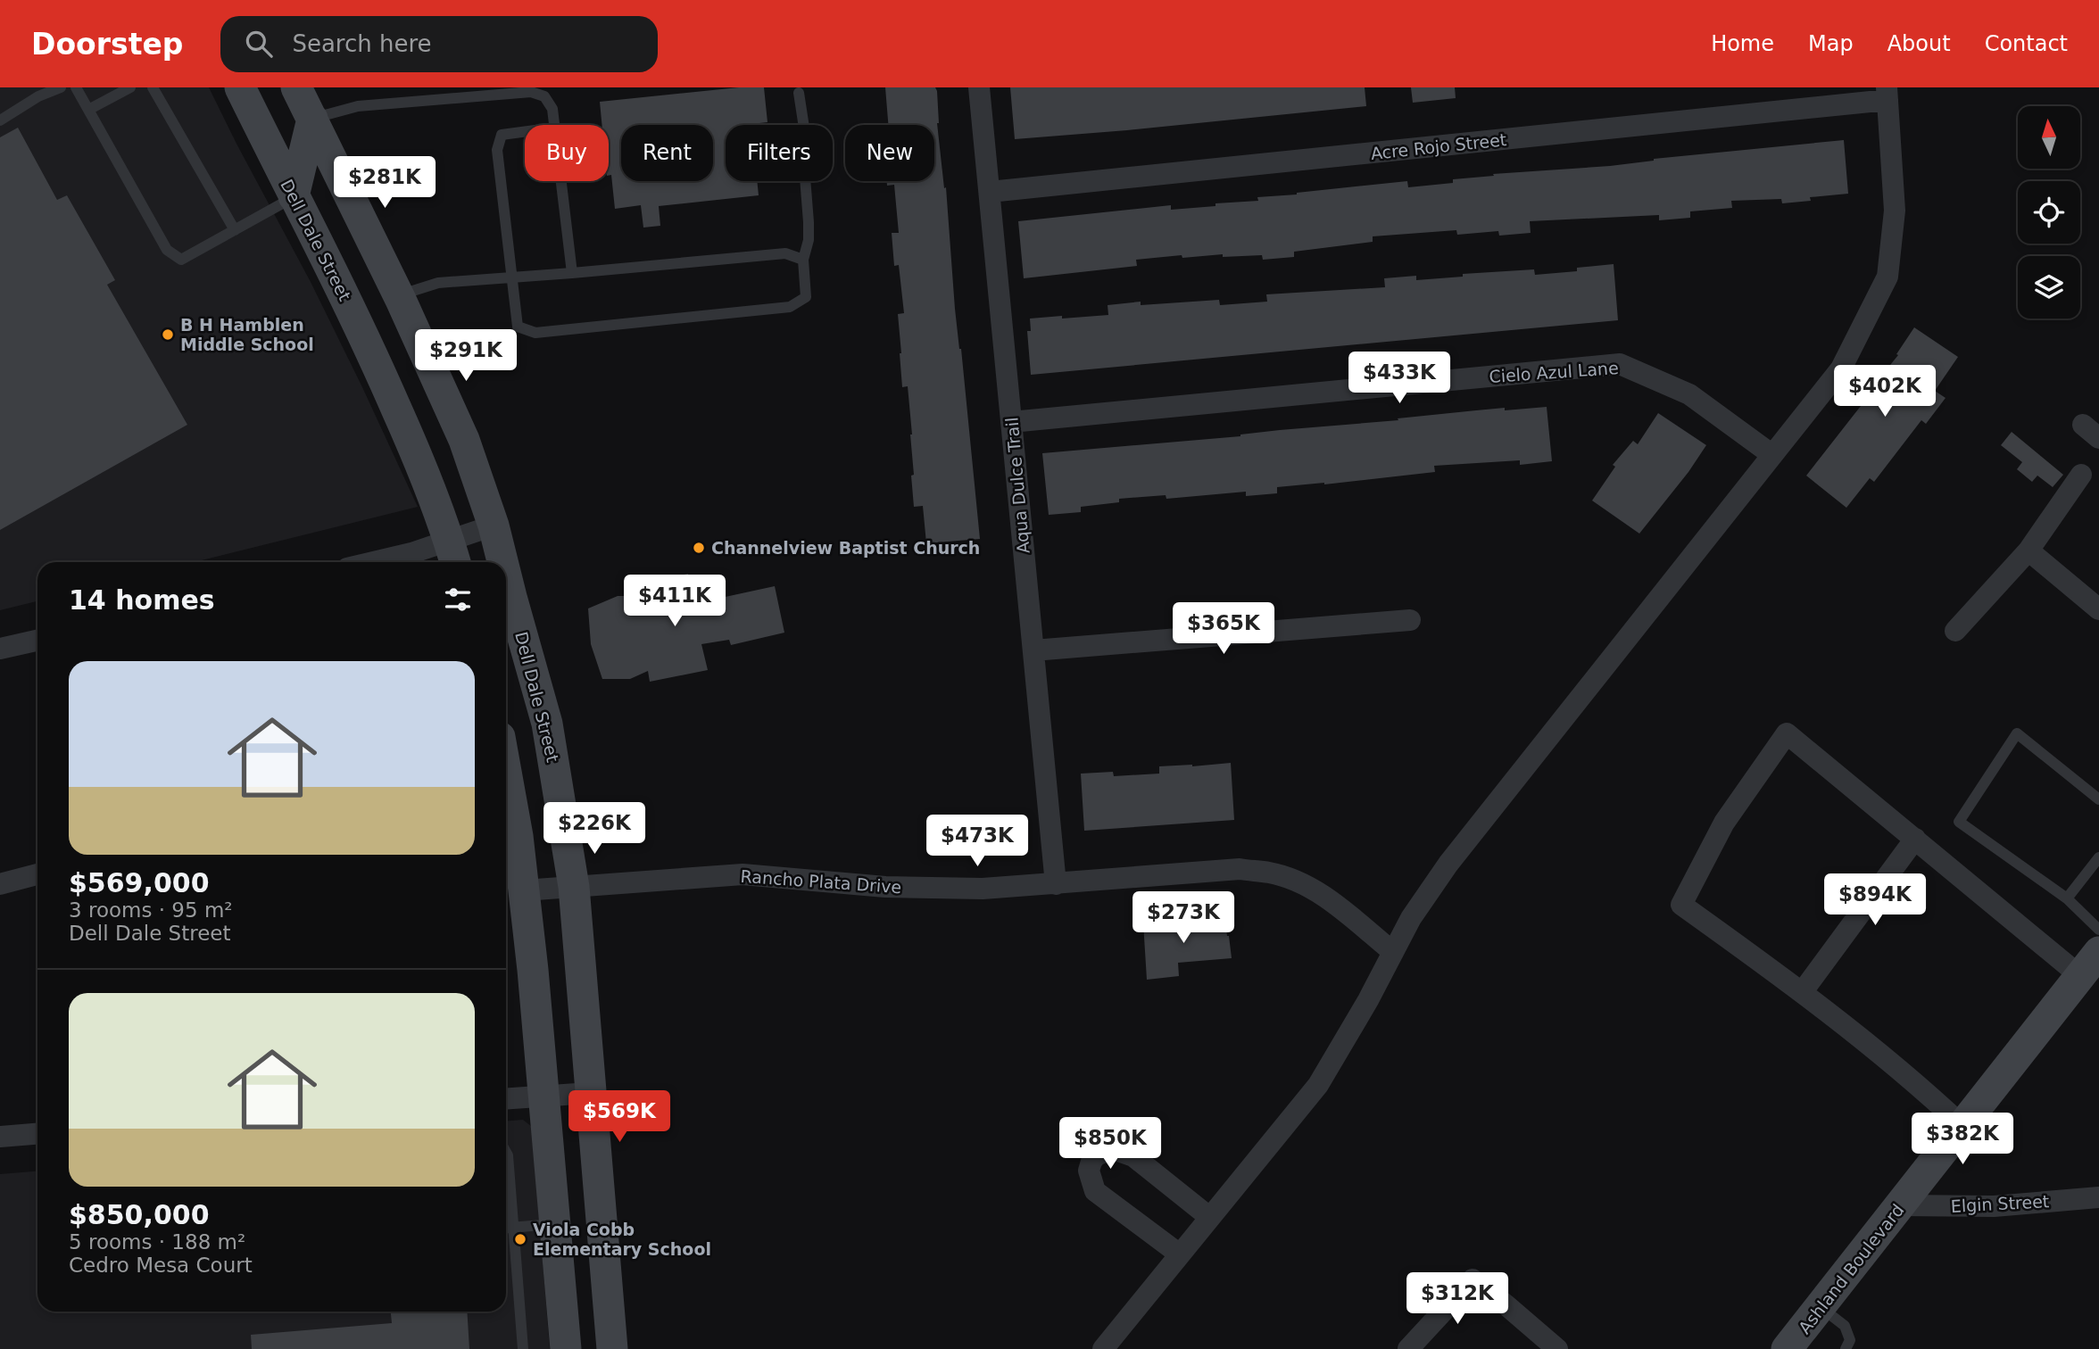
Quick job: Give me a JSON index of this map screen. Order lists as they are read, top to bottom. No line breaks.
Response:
{"streets":{"main road":["Dell Dale Street","Ashland Boulevard"],"street":["Acre Rojo Street","Cielo Azul Lane","Aqua Dulce Trail","Rancho Plata Drive","Elgin Street"]},"crossings":[["Acre Rojo Street","Aqua Dulce Trail"],["Dell Dale Street","Rancho Plata Drive"],["Cielo Azul Lane","Aqua Dulce Trail"],["Aqua Dulce Trail","Rancho Plata Drive"],["Elgin Street","Ashland Boulevard"]],"places":["B H Hamblen Middle School","Channelview Baptist Church","Viola Cobb Elementary School"],"north":"top","page":{"header":"Doorstep","search":"Search here","nav":["Home","Map","About","Contact"],"chip":["Buy","Rent","Filters","New"],"price":["$281K","$291K","$433K","$402K","$411K","$365K","$226K","$473K","$894K","$273K","$569K","$382K","$850K","$312K"],"heading":"14 homes","list":[{"name":"$569,000","note":"3 rooms · 95 m² · Dell Dale Street"},{"name":"$850,000","note":"5 rooms · 188 m² · Cedro Mesa Court"}]}}
